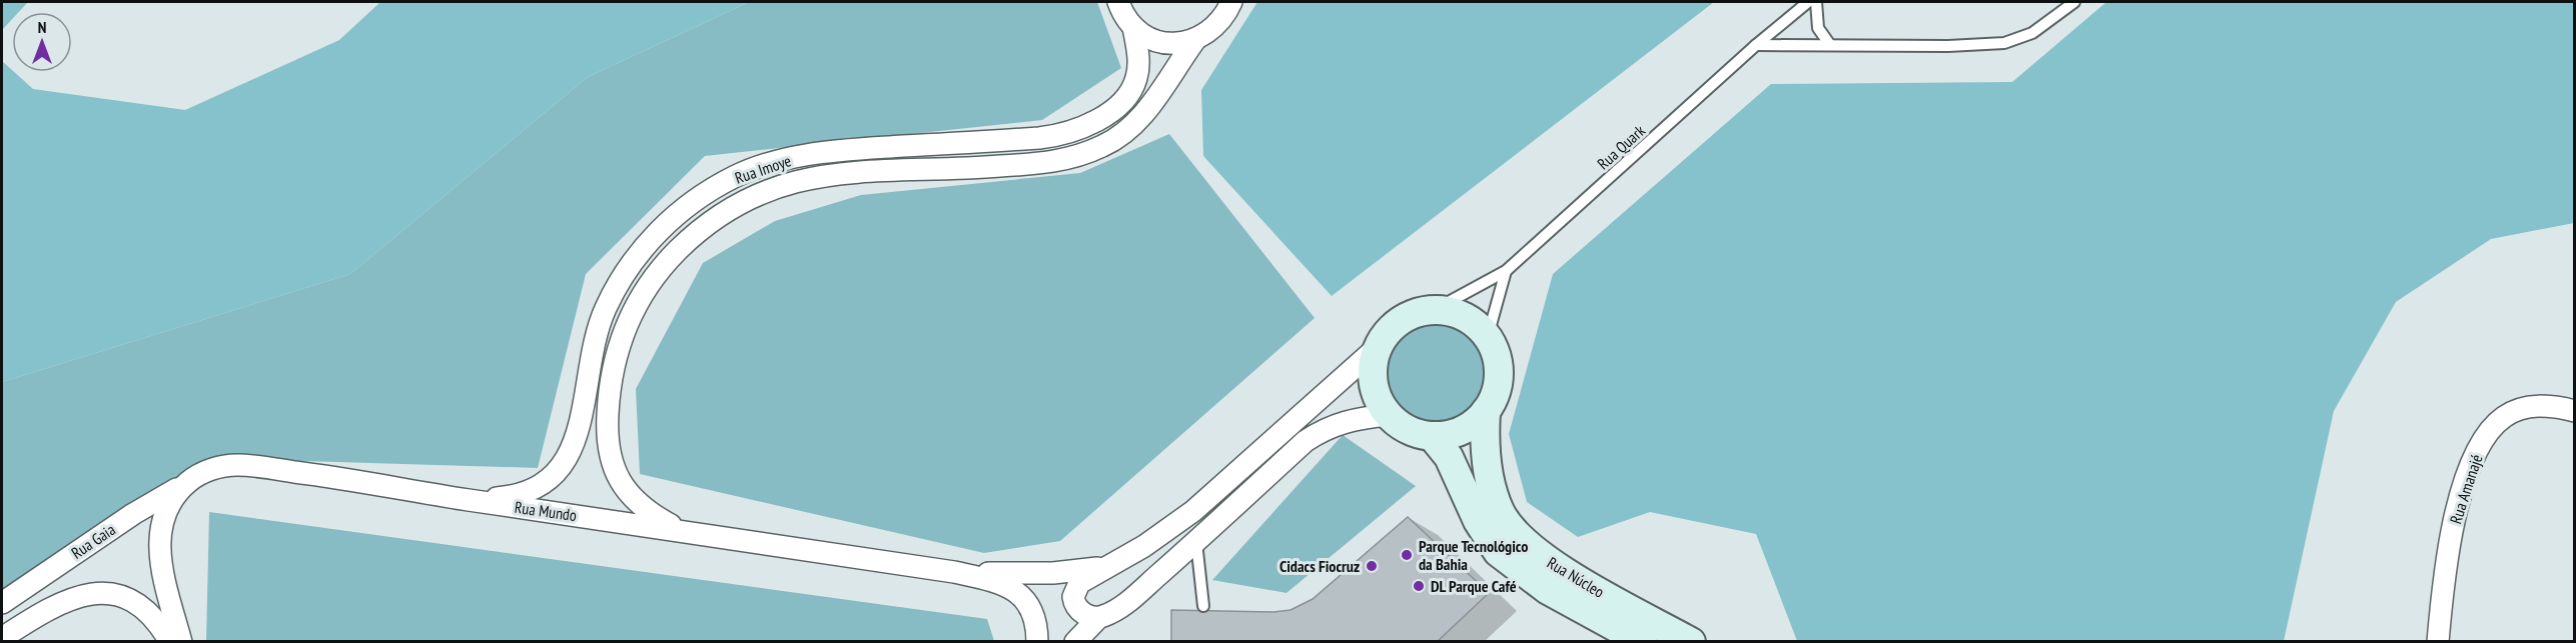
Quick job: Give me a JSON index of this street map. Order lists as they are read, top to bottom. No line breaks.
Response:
{"streets":{"street":["Rua Imoye","Rua Amanajé","Rua Mundo","Rua Gaia","Rua Núcleo"],"lane":["Rua Quark"]},"crossings":[["Rua Quark","Rua Núcleo"],["Rua Imoye","Rua Mundo"],["Rua Mundo","Rua Gaia"]],"places":["Parque Tecnológico da Bahia","Cidacs Fiocruz","DL Parque Café"],"north":"top"}
